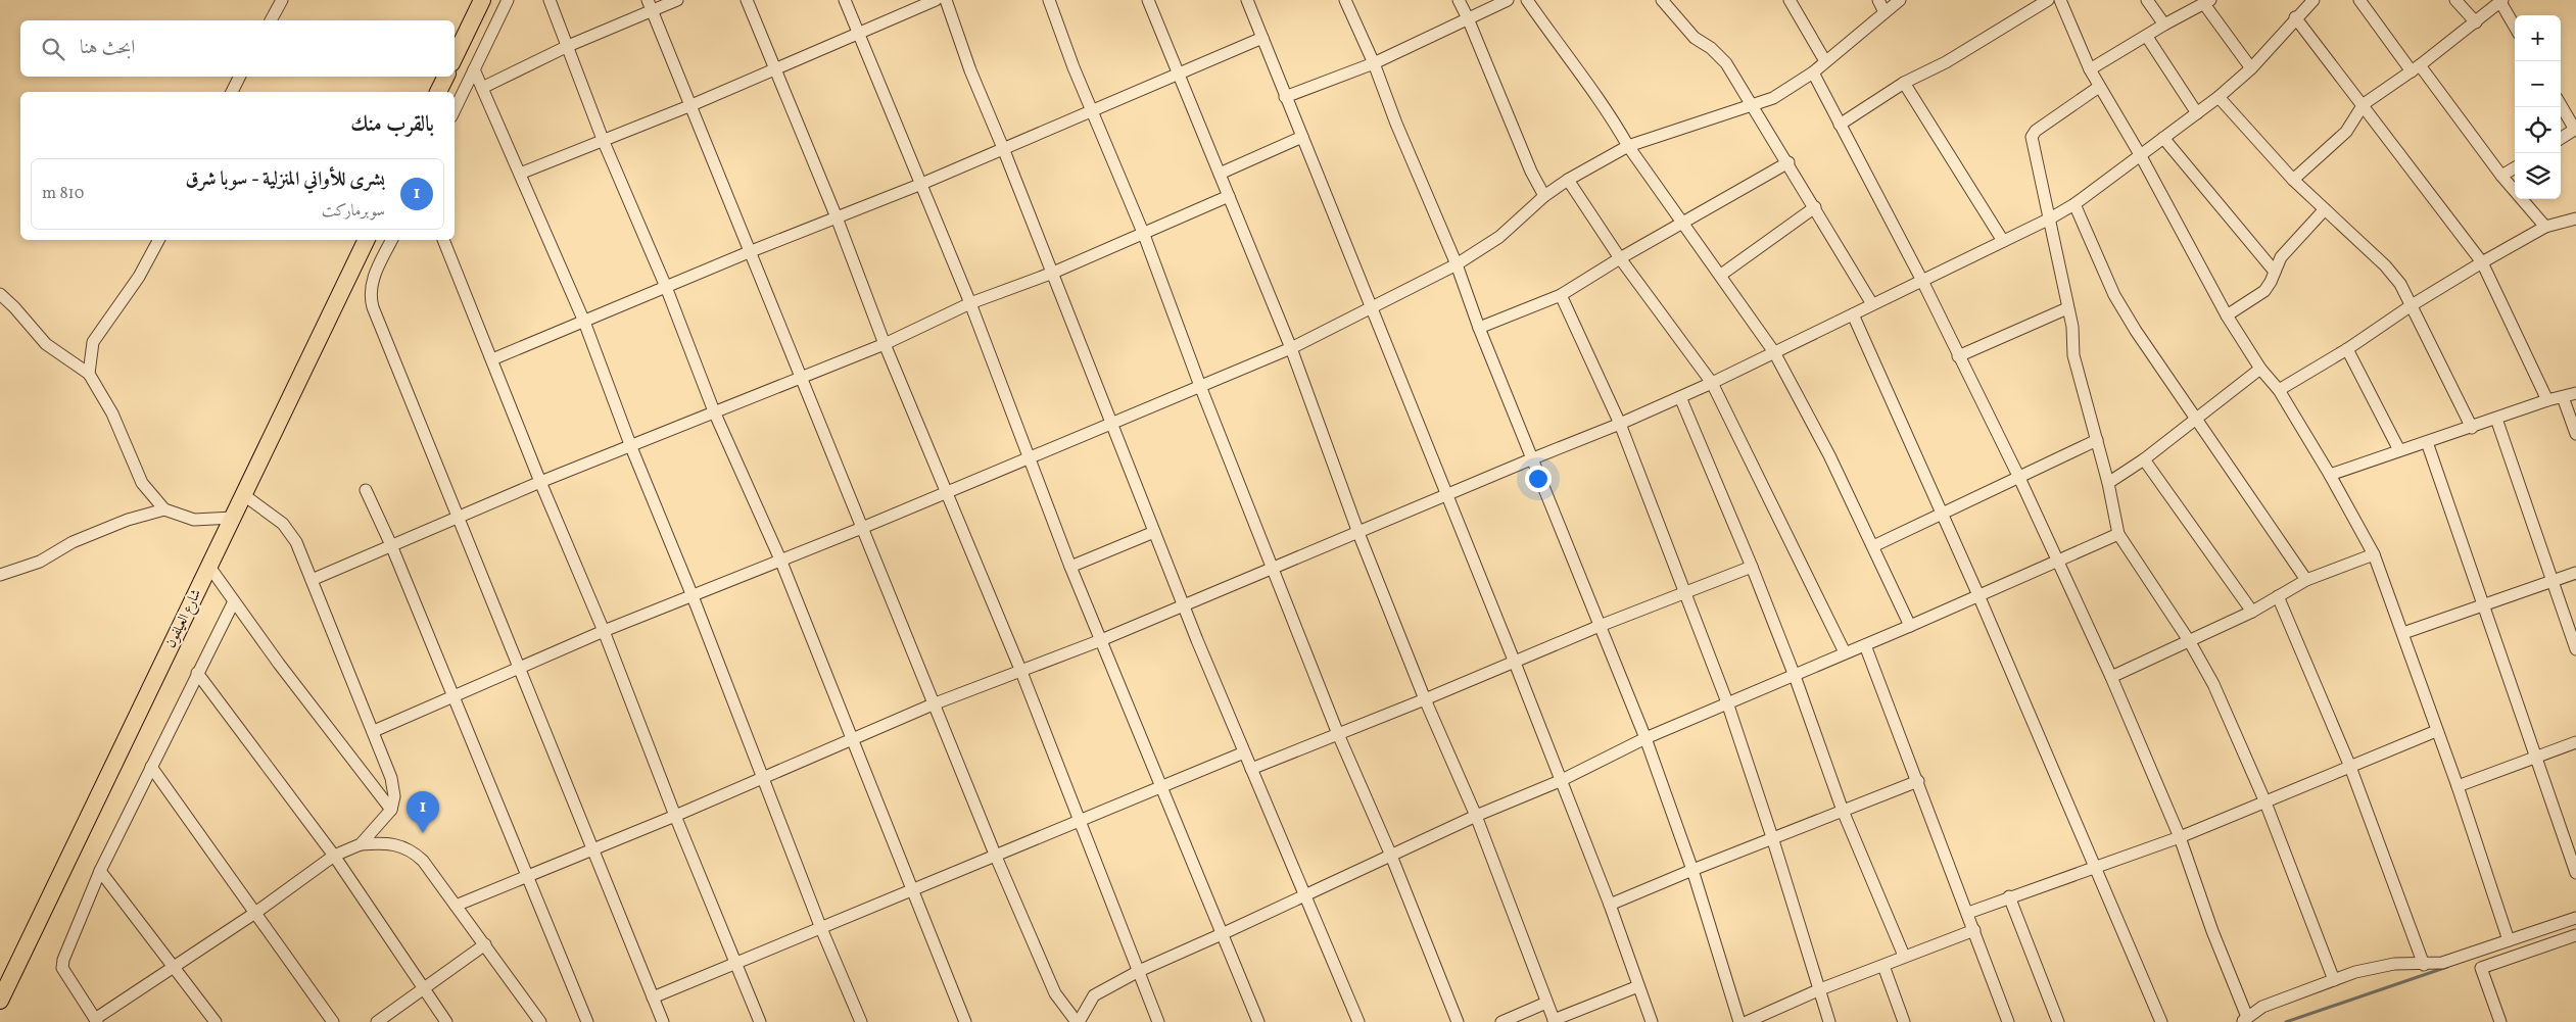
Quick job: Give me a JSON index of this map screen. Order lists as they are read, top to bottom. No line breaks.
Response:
{"streets":{"highway":["شارع العيلفون"]},"page":{"map_buttons":["+","−"],"search":"ابحث هنا","heading":"بالقرب منك","list":[{"mark":"1","name":"بشرى للأواني المنزلية - سوبا شرق","note":"سوبرماركت","value":"810 m"}],"pins":"1"}}
